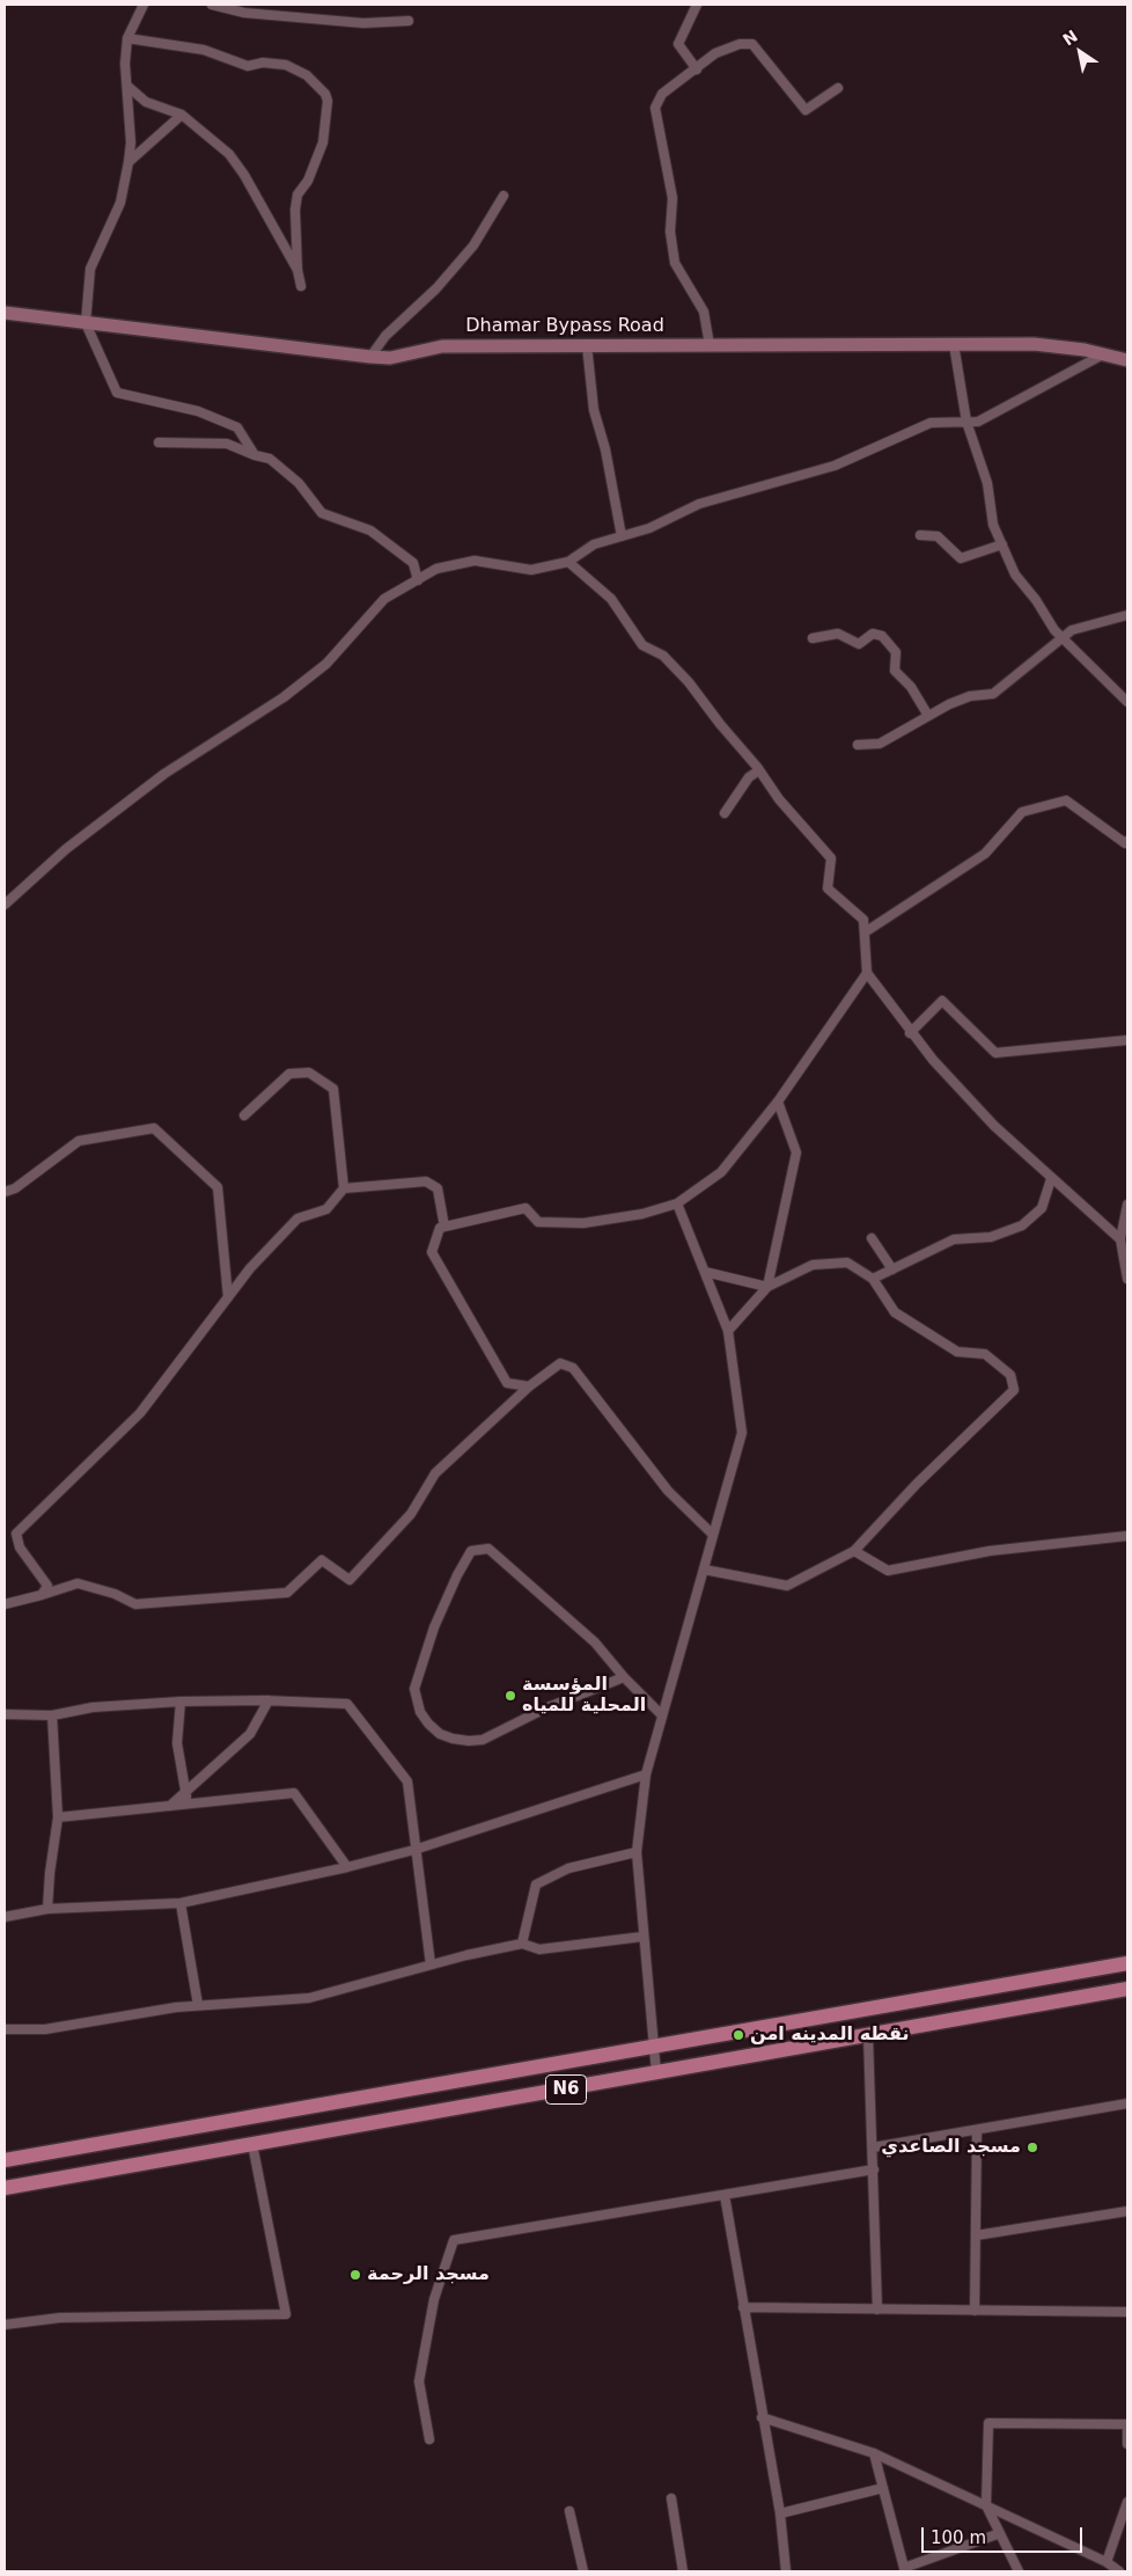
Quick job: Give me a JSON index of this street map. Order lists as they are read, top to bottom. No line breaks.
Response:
{"streets":{"main road":["Dhamar Bypass Road","N6"]},"places":["المؤسسة المحلية للمياه","نقطه المدينه امن","مسجد الصاعدي","مسجد الرحمة"],"scale_bar":"100 m","north":"top left"}
